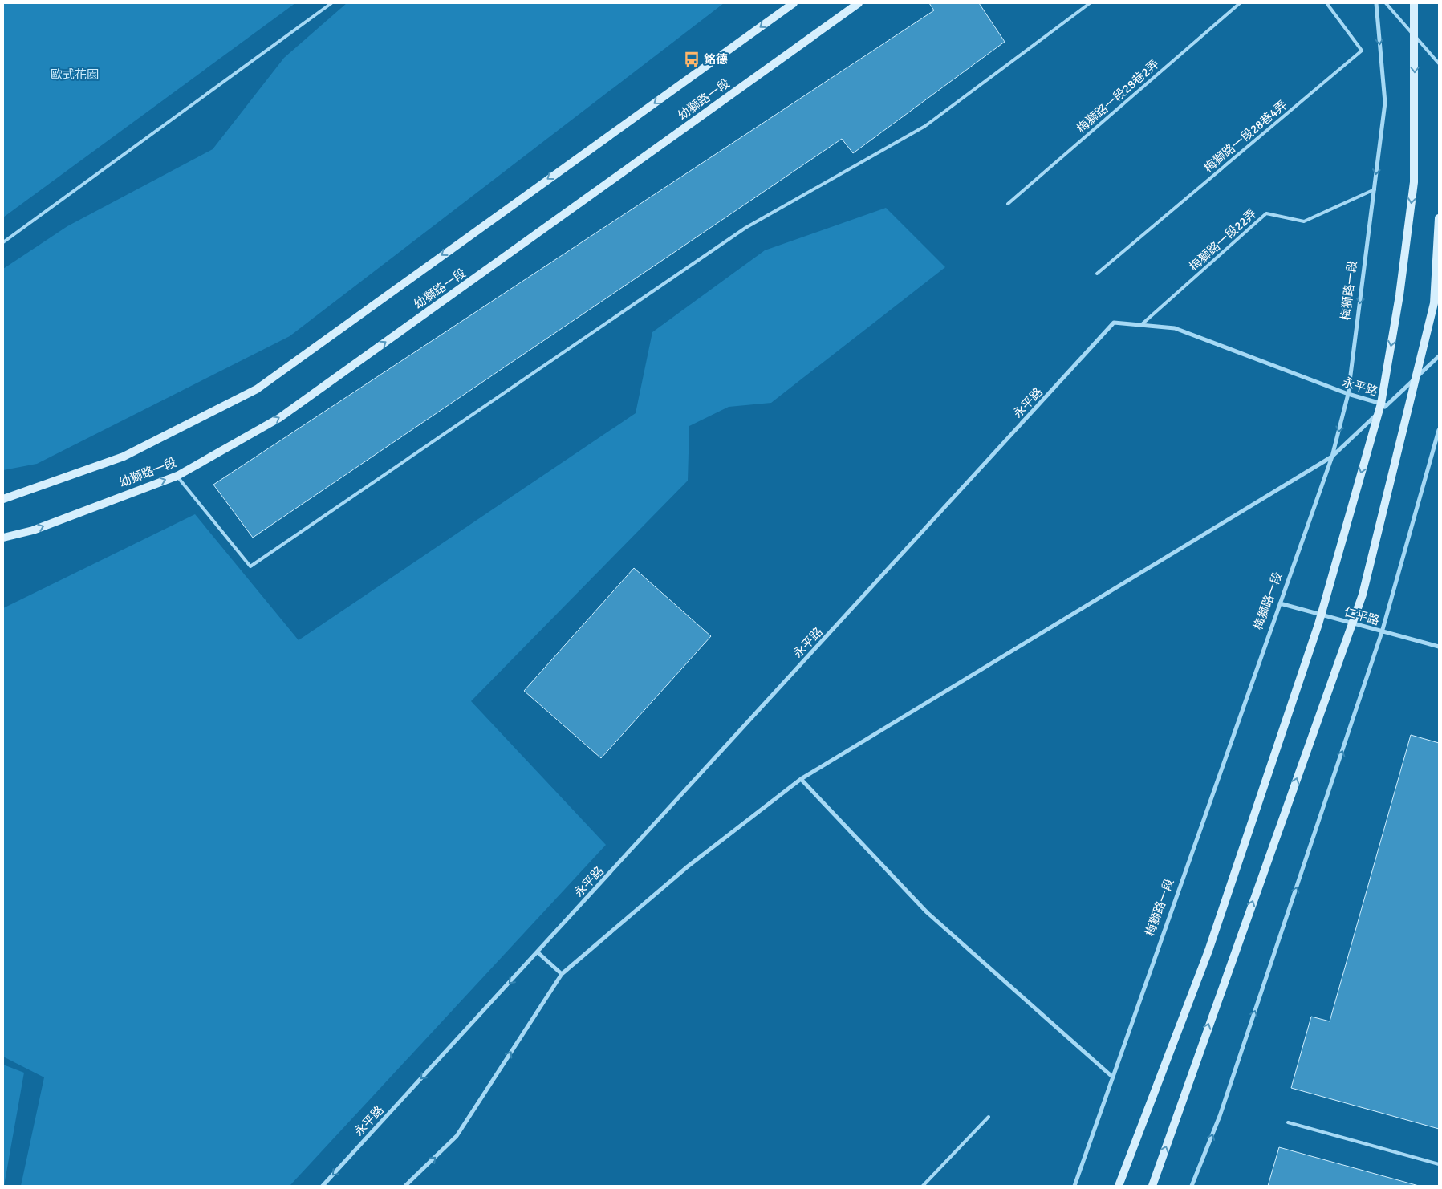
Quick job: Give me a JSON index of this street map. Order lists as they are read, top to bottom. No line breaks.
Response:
{"streets":{"street":["幼獅路一段","梅獅路一段","永平路","仁平路"],"lane":["梅獅路一段28巷2弄","梅獅路一段28巷4弄","梅獅路一段22弄"]},"crossings":[["梅獅路一段22弄","梅獅路一段"],["梅獅路一段22弄","永平路"],["梅獅路一段","永平路"],["梅獅路一段","仁平路"]],"parks":["歐式花園"],"places":{"bus stop":["銘德"]}}
